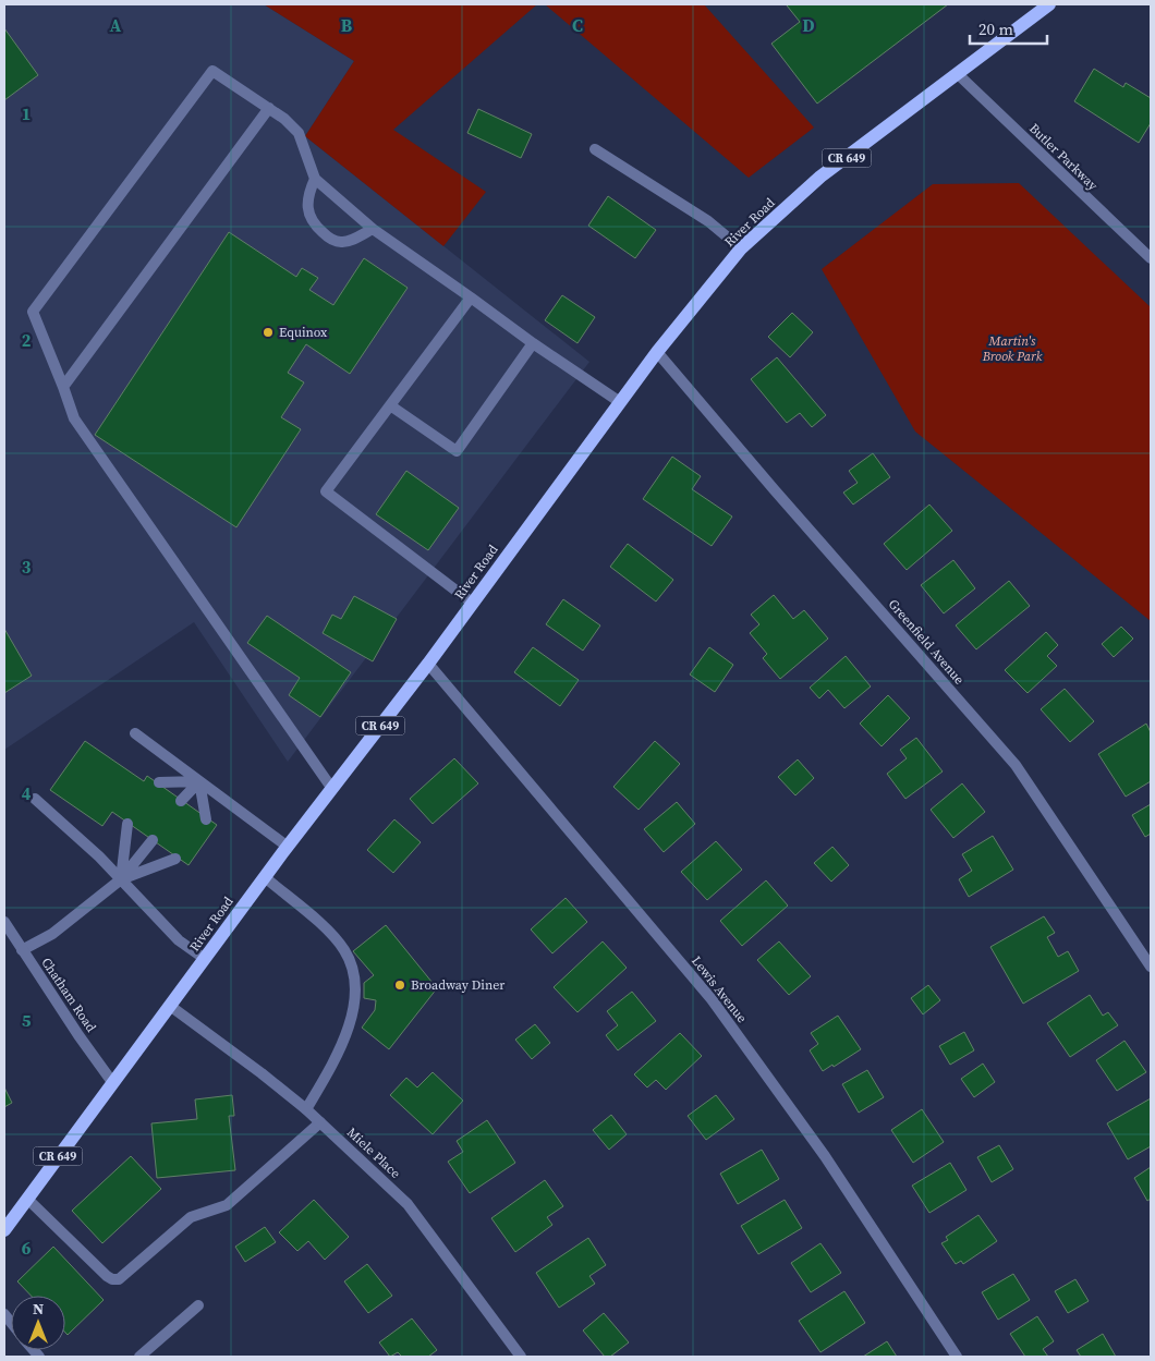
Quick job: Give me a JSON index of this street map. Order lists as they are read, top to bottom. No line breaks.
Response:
{"streets":{"main road":["CR 649","River Road"],"street":["Butler Parkway","Greenfield Avenue","Lewis Avenue","Chatham Road","Miele Place"]},"crossings":[["Butler Parkway","River Road"],["River Road","Greenfield Avenue"],["River Road","Lewis Avenue"],["River Road","Chatham Road"],["River Road","Miele Place"]],"parks":["Martin's Brook Park"],"places":["Equinox","Broadway Diner"],"scale_bar":"20 m","north":"top","grid":{"columns":["A","B","C","D"],"rows":["1","2","3","4","5","6"]}}
